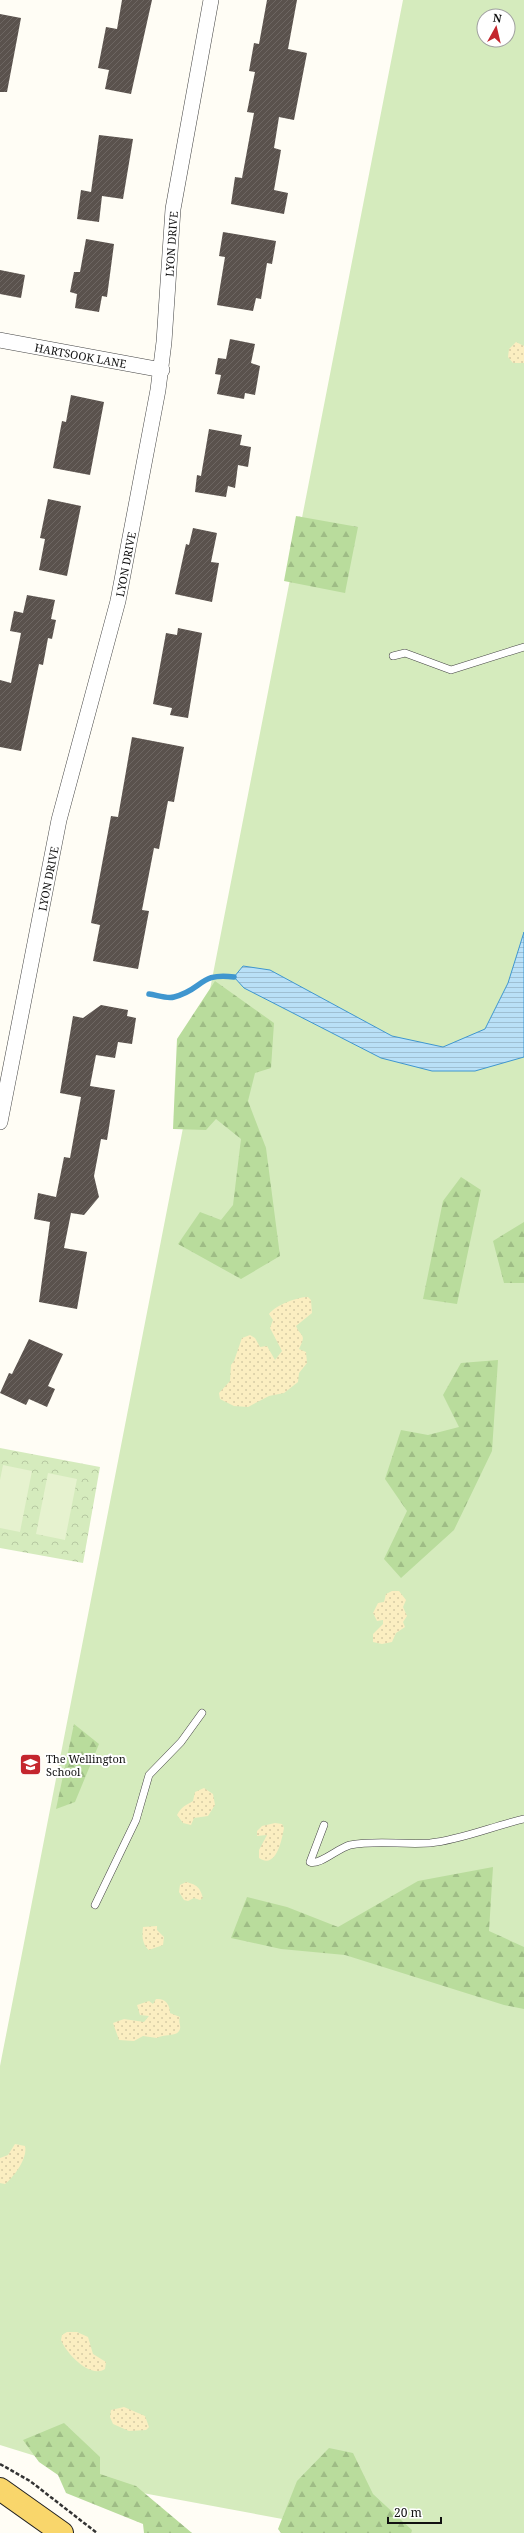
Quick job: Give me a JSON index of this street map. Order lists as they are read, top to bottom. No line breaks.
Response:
{"streets":{"street":["LYON DRIVE","HARTSOOK LANE"]},"crossings":[["LYON DRIVE","HARTSOOK LANE"]],"places":{"school or university":["The Wellington School"]},"scale_bar":"20 m","north":"top"}
